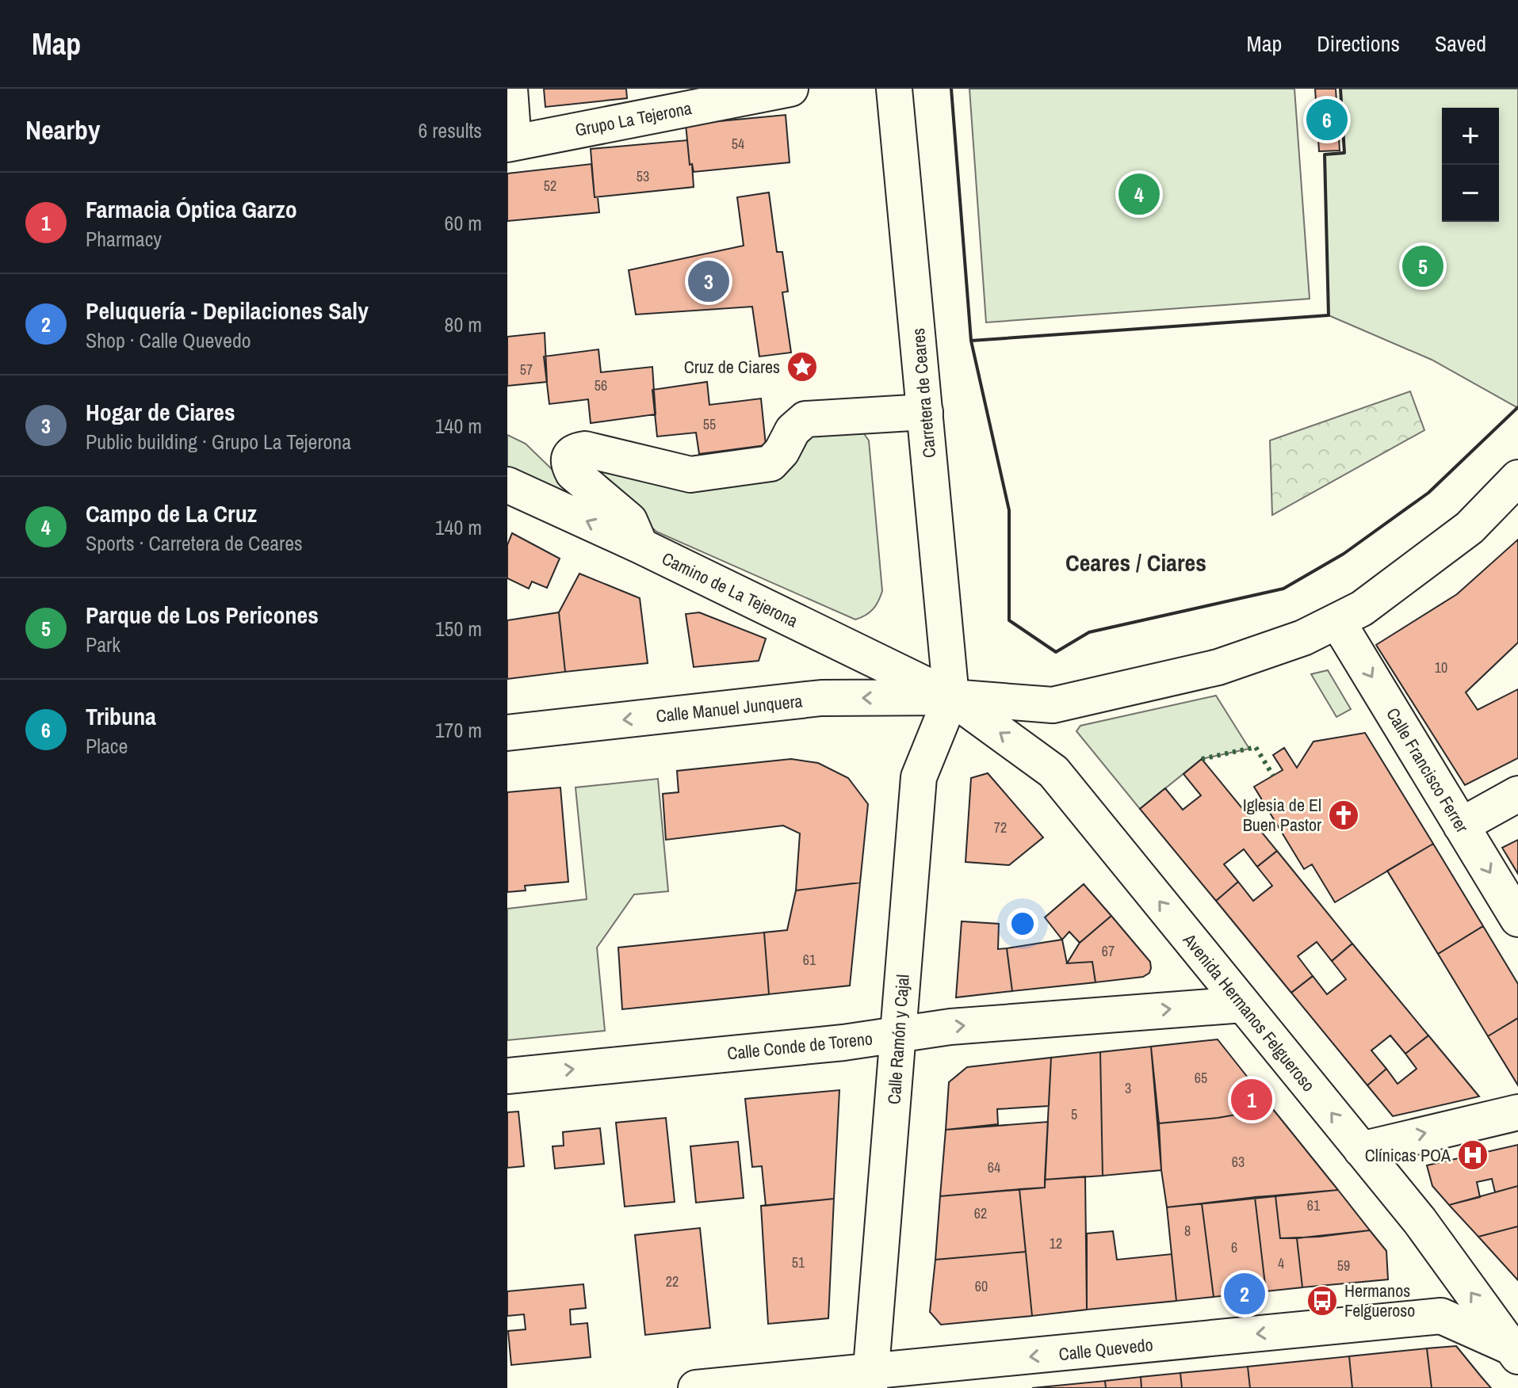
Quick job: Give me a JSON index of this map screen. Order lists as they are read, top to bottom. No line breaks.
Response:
{"streets":{"street":["Grupo La Tejerona","Carretera de Ceares","Camino de La Tejerona","Calle Manuel Junquera","Calle Francisco Ferrer","Avenida Hermanos Felgueroso","Calle Ramón y Cajal","Calle Conde de Toreno","Calle Quevedo"]},"crossings":[["Carretera de Ceares","Camino de La Tejerona"],["Carretera de Ceares","Calle Manuel Junquera"],["Carretera de Ceares","Avenida Hermanos Felgueroso"],["Carretera de Ceares","Calle Ramón y Cajal"],["Camino de La Tejerona","Calle Manuel Junquera"],["Camino de La Tejerona","Avenida Hermanos Felgueroso"],["Camino de La Tejerona","Calle Ramón y Cajal"],["Calle Manuel Junquera","Calle Francisco Ferrer"],["Calle Manuel Junquera","Avenida Hermanos Felgueroso"],["Calle Manuel Junquera","Calle Ramón y Cajal"],["Avenida Hermanos Felgueroso","Calle Ramón y Cajal"],["Avenida Hermanos Felgueroso","Calle Conde de Toreno"],["Avenida Hermanos Felgueroso","Calle Quevedo"],["Calle Ramón y Cajal","Calle Conde de Toreno"],["Calle Ramón y Cajal","Calle Quevedo"]],"one_way":["Calle Manuel Junquera","Calle Francisco Ferrer","Avenida Hermanos Felgueroso","Calle Conde de Toreno","Calle Quevedo"],"districts":["Ceares / Ciares"],"places":{"place":["Cruz de Ciares"],"church":["Iglesia de El Buen Pastor"],"hospital":["Clínicas POA"],"bus stop":["Hermanos Felgueroso"]},"house_numbers":["54","53","52","57","56","55","10","72","67","61","65","3","5","63","64","61","62","8","12","6","51","4","59","22","60"],"page":{"header":"Map","nav":["Map","Directions","Saved"],"heading":["Nearby","6 results"],"pins":["6","4","5","3","1","2"],"map_buttons":["+","−"],"list":[{"mark":"1","name":"Farmacia Óptica Garzo","note":"Pharmacy","value":"60 m"},{"mark":"2","name":"Peluquería - Depilaciones Saly","note":"Shop · Calle Quevedo","value":"80 m"},{"mark":"3","name":"Hogar de Ciares","note":"Public building · Grupo La Tejerona","value":"140 m"},{"mark":"4","name":"Campo de La Cruz","note":"Sports · Carretera de Ceares","value":"140 m"},{"mark":"5","name":"Parque de Los Pericones","note":"Park","value":"150 m"},{"mark":"6","name":"Tribuna","note":"Place","value":"170 m"}]}}
